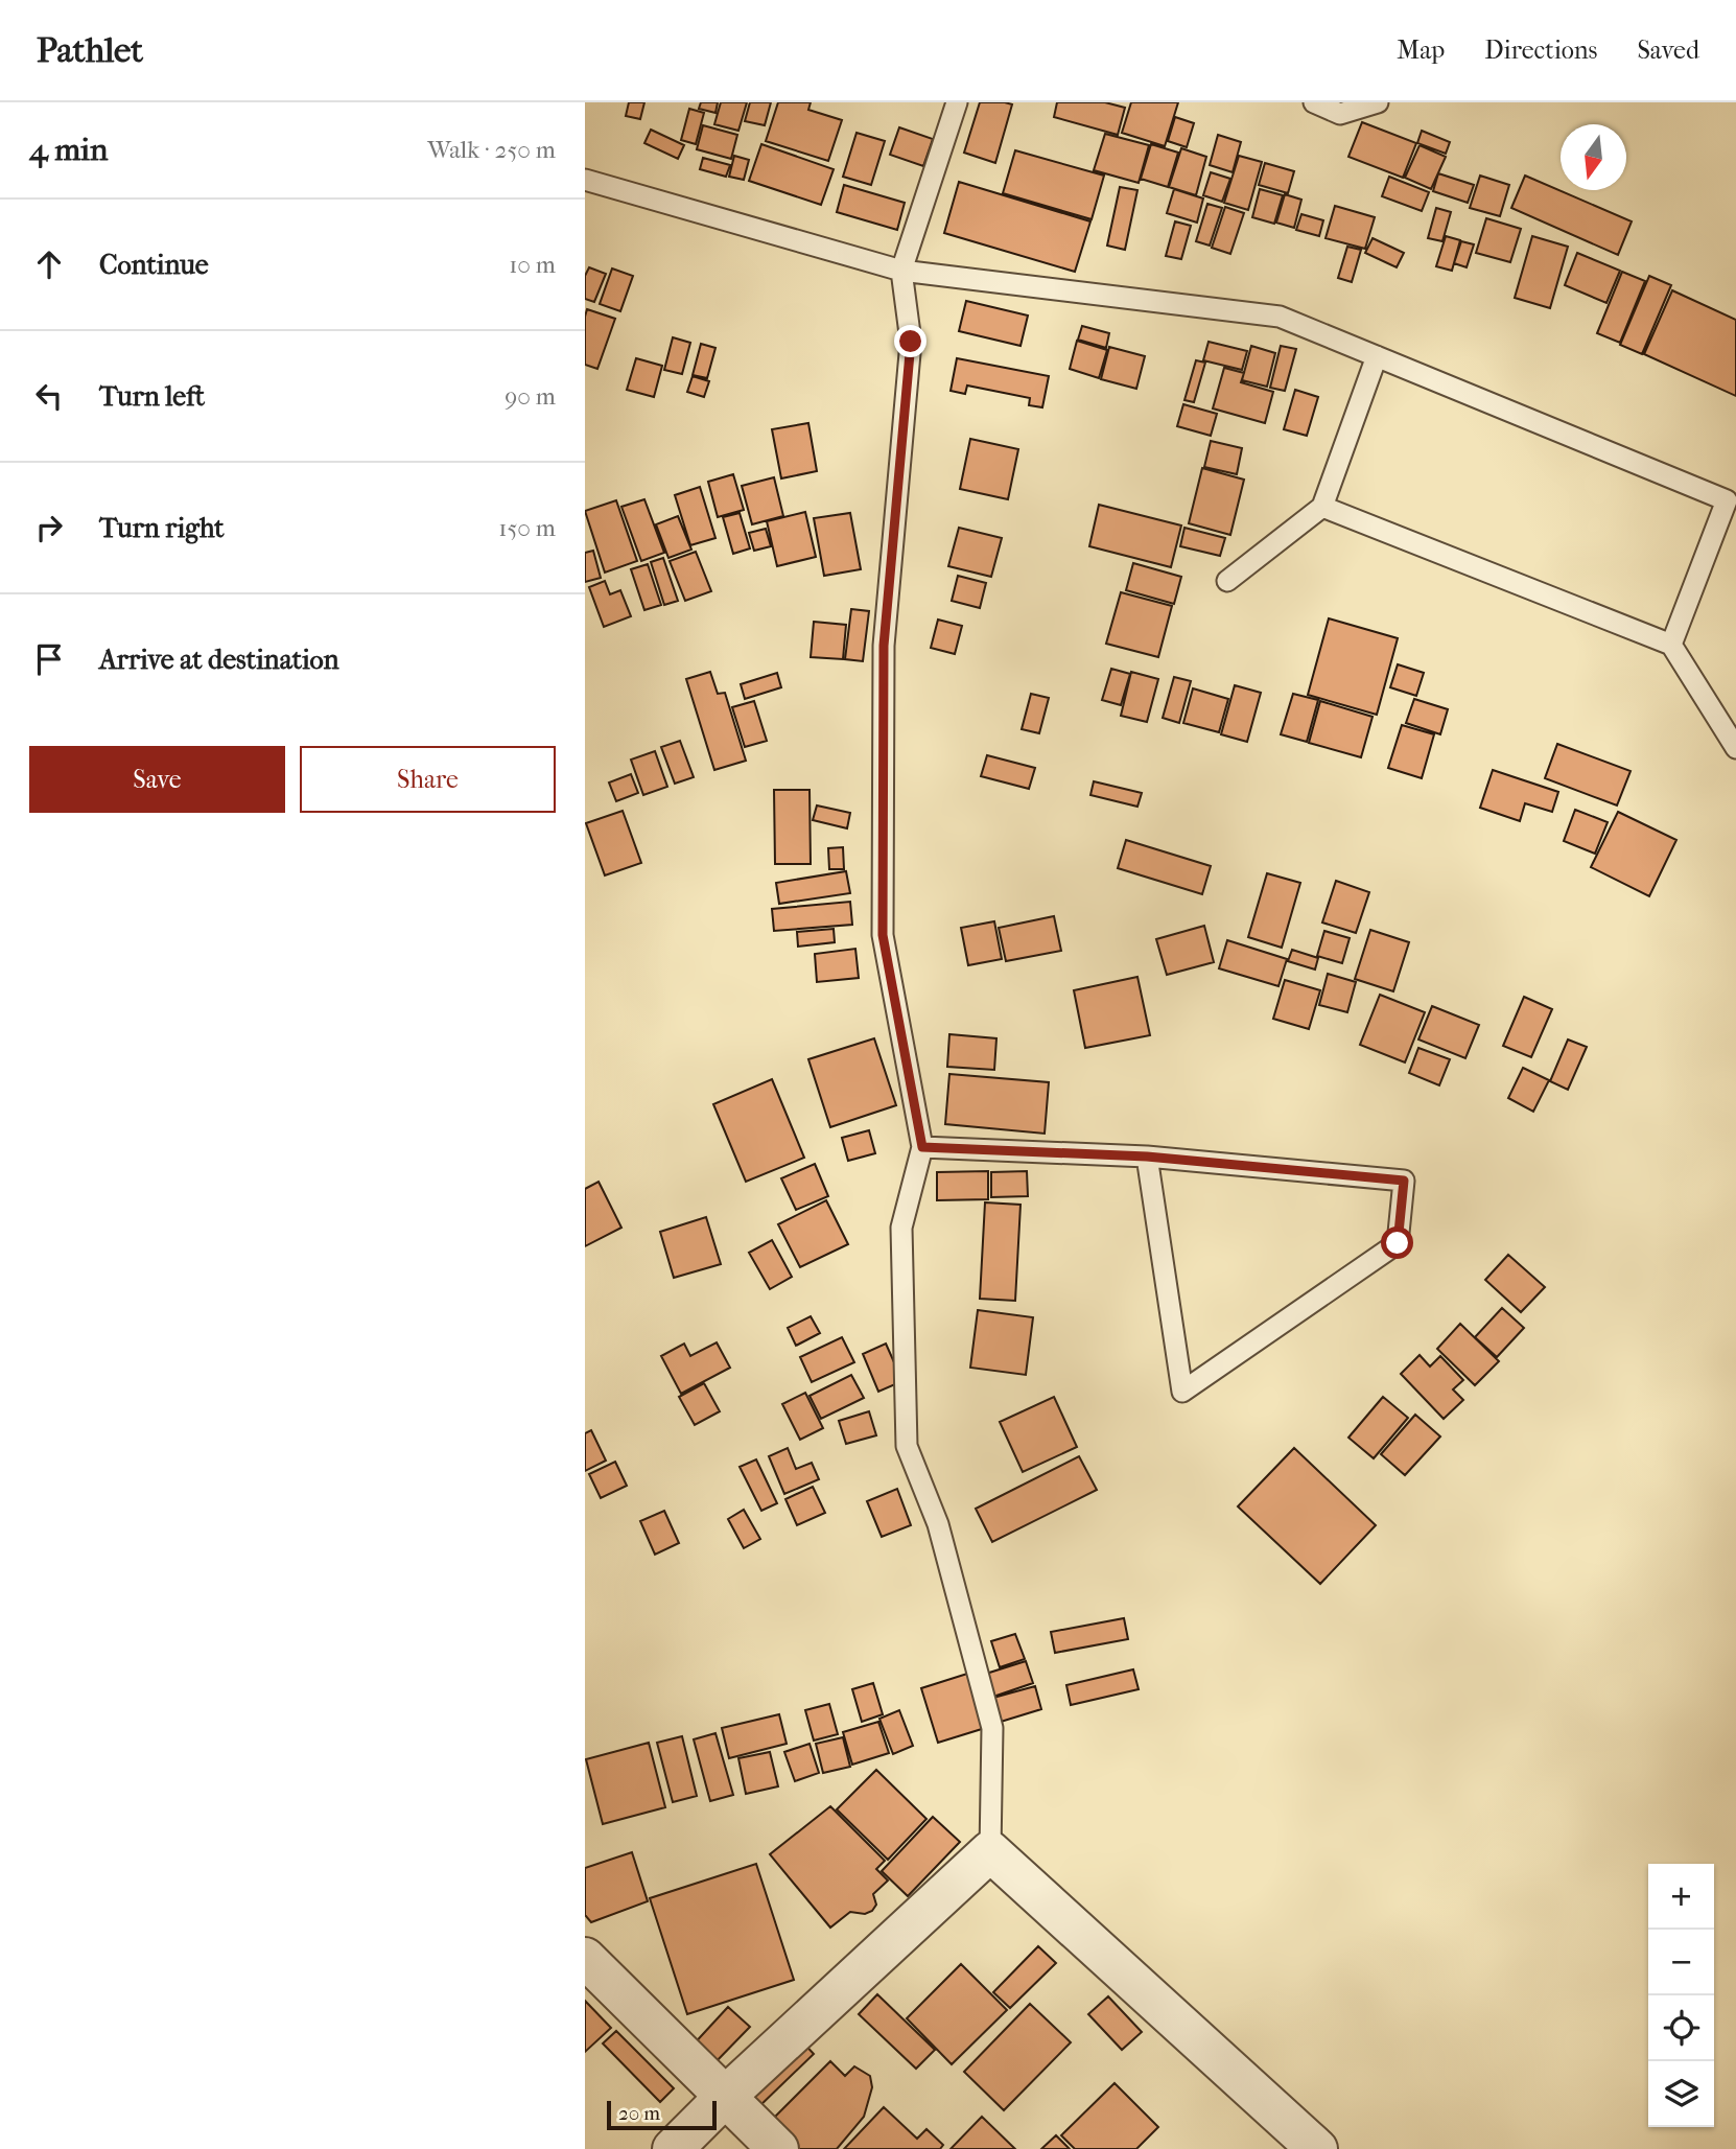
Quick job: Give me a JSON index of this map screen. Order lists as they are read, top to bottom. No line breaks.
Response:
{"scale_bar":"20 m","north":"bottom","page":{"header":"Pathlet","nav":["Map","Directions","Saved"],"heading":["4 min","Walk · 250 m"],"list":[["Continue","10 m"],["Turn left","90 m"],["Turn right","150 m"],"Arrive at destination"],"buttons":["Save","Share"],"map_buttons":["+","−"],"scale":"20 m"}}
